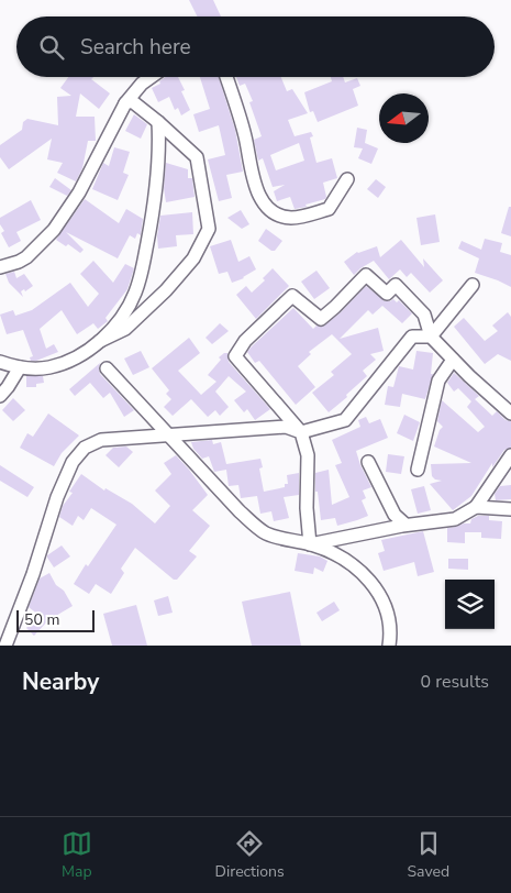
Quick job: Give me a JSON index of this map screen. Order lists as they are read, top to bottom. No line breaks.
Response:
{"scale_bar":"50 m","north":"left","page":{"search":"Search here","scale":"50 m","heading":["Nearby","0 results"],"nav":["Map","Directions","Saved"]}}
